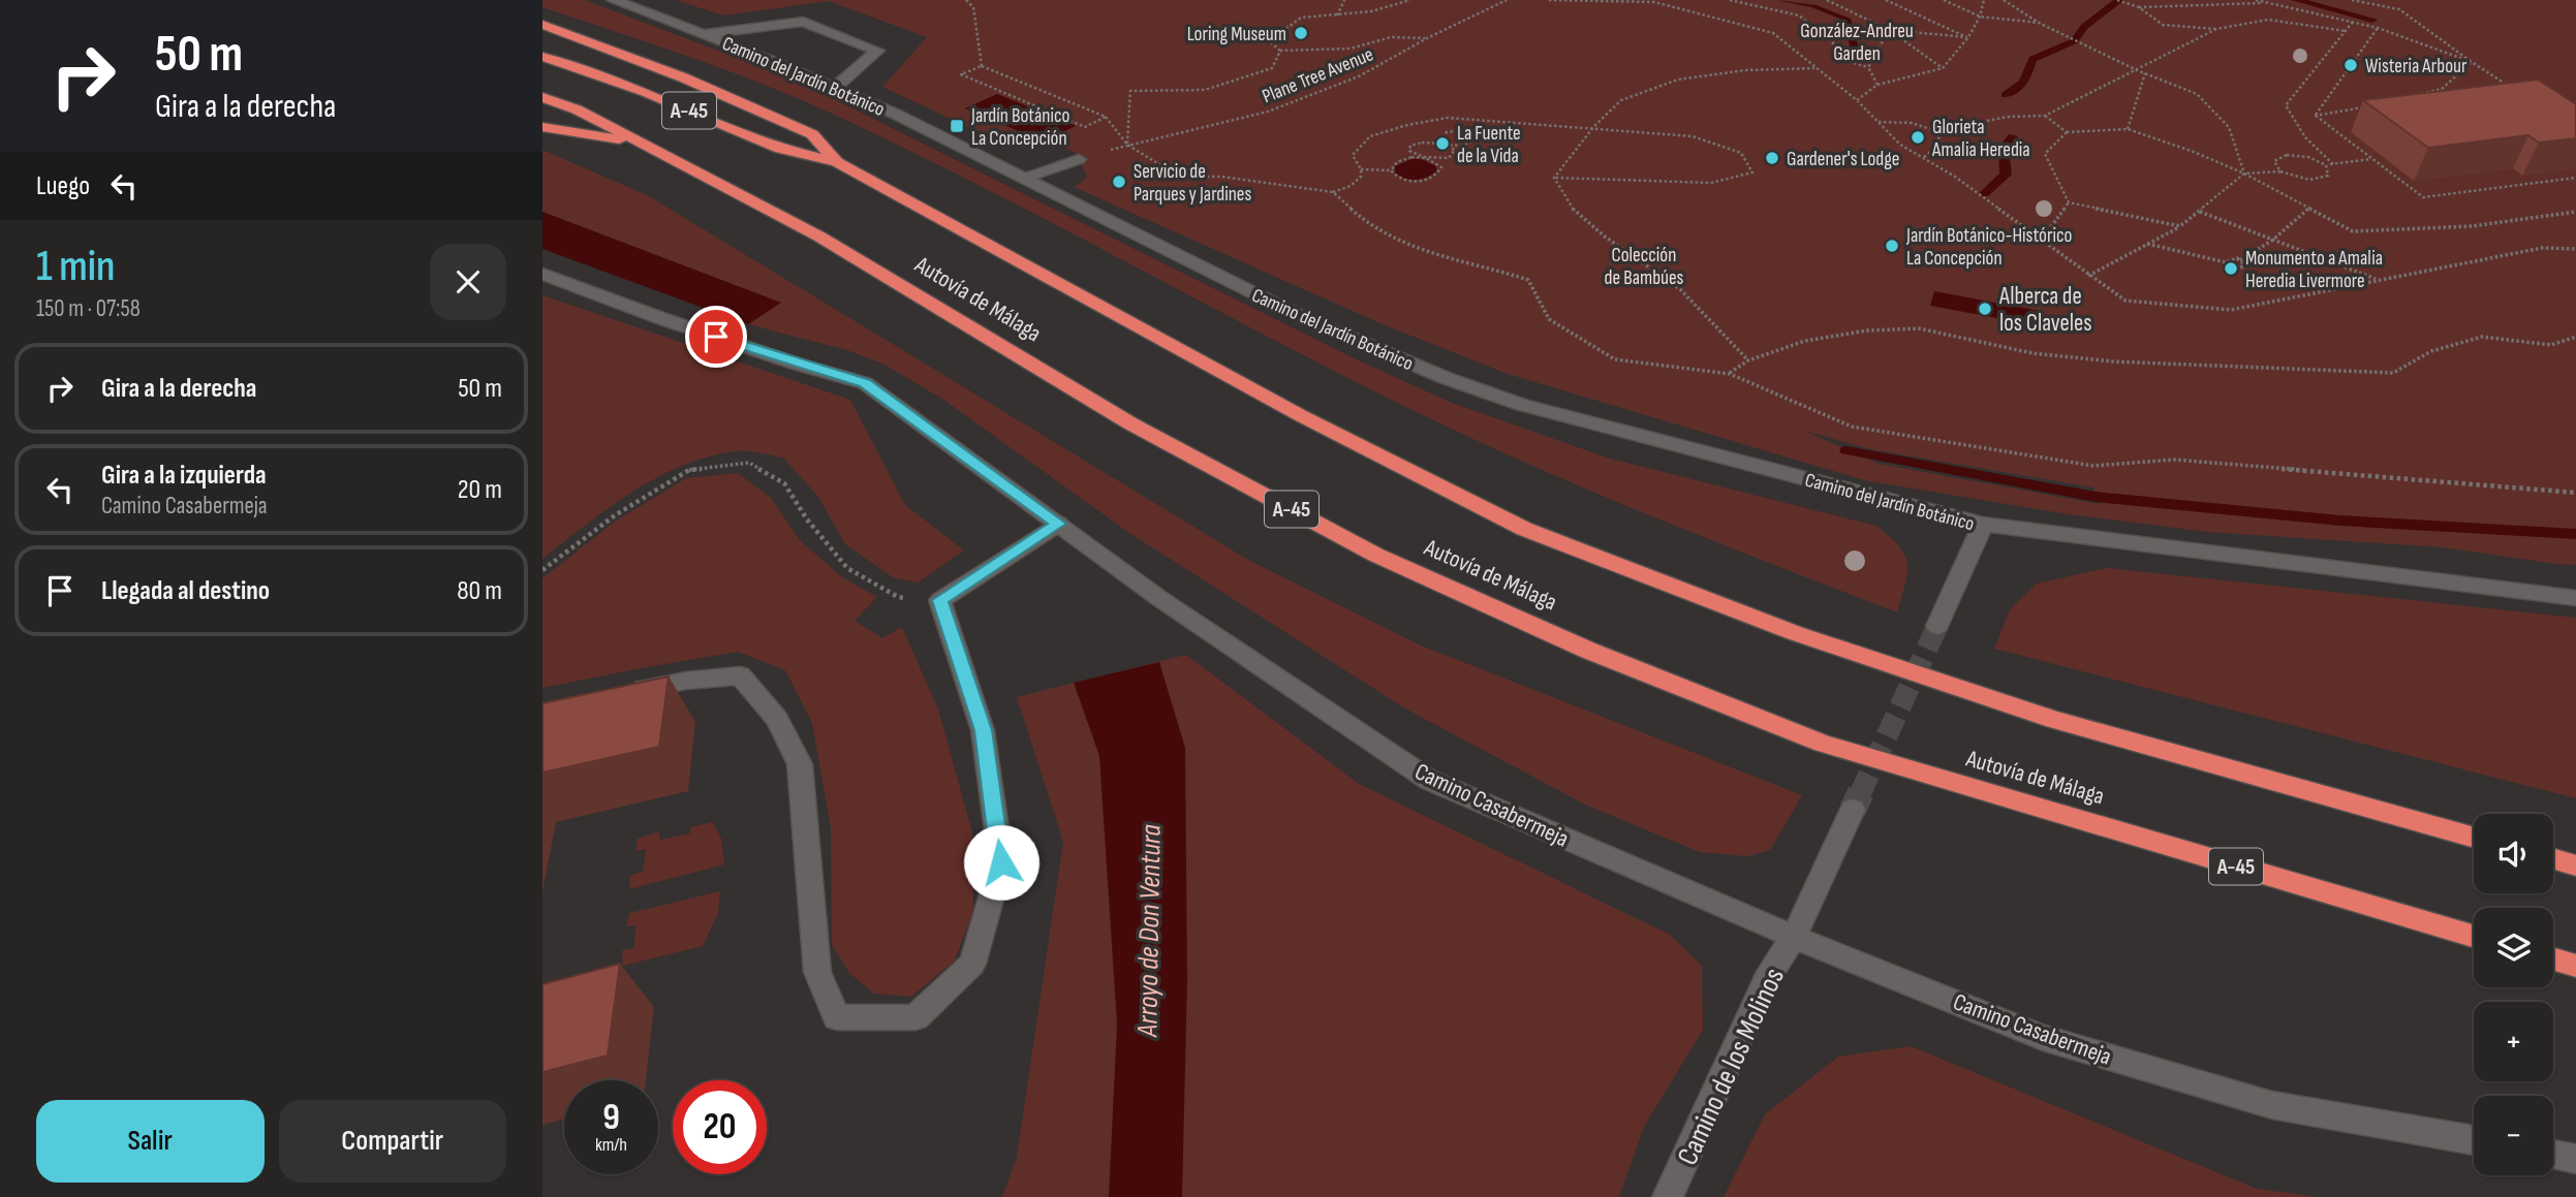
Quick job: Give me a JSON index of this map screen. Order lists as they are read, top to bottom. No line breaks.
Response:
{"streets":{"highway":["A-45","Autovía de Málaga"],"street":["Camino del Jardín Botánico","Camino Casabermeja","Camino de los Molinos"],"path":["Plane Tree Avenue"]},"crossings":[["Camino Casabermeja","Camino de los Molinos"]],"water":["Arroyo de Don Ventura"],"parks":["González-Andreu Garden","Colección de Bambúes"],"places":{"other":["Loring Museum","Wisteria Arbour","Glorieta Amalia Heredia","La Fuente de la Vida","Gardener's Lodge","Servicio de Parques y Jardines","Jardín Botánico-Histórico La Concepción","Monumento a Amalia Heredia Livermore","Alberca de los Claveles"],"transit":["Jardín Botánico La Concepción"]},"page":{"turn":["50 m","Gira a la derecha"],"then":"Luego","heading":["1 min","150 m · 07:58"],"list":[{"name":"Gira a la derecha","value":"50 m"},{"name":"Gira a la izquierda","note":"Camino Casabermeja","value":"20 m"},{"name":"Llegada al destino","value":"80 m"}],"map_buttons":["+","−"],"speed":"9 km/h","limit":"20","buttons":["Salir","Compartir"]}}
